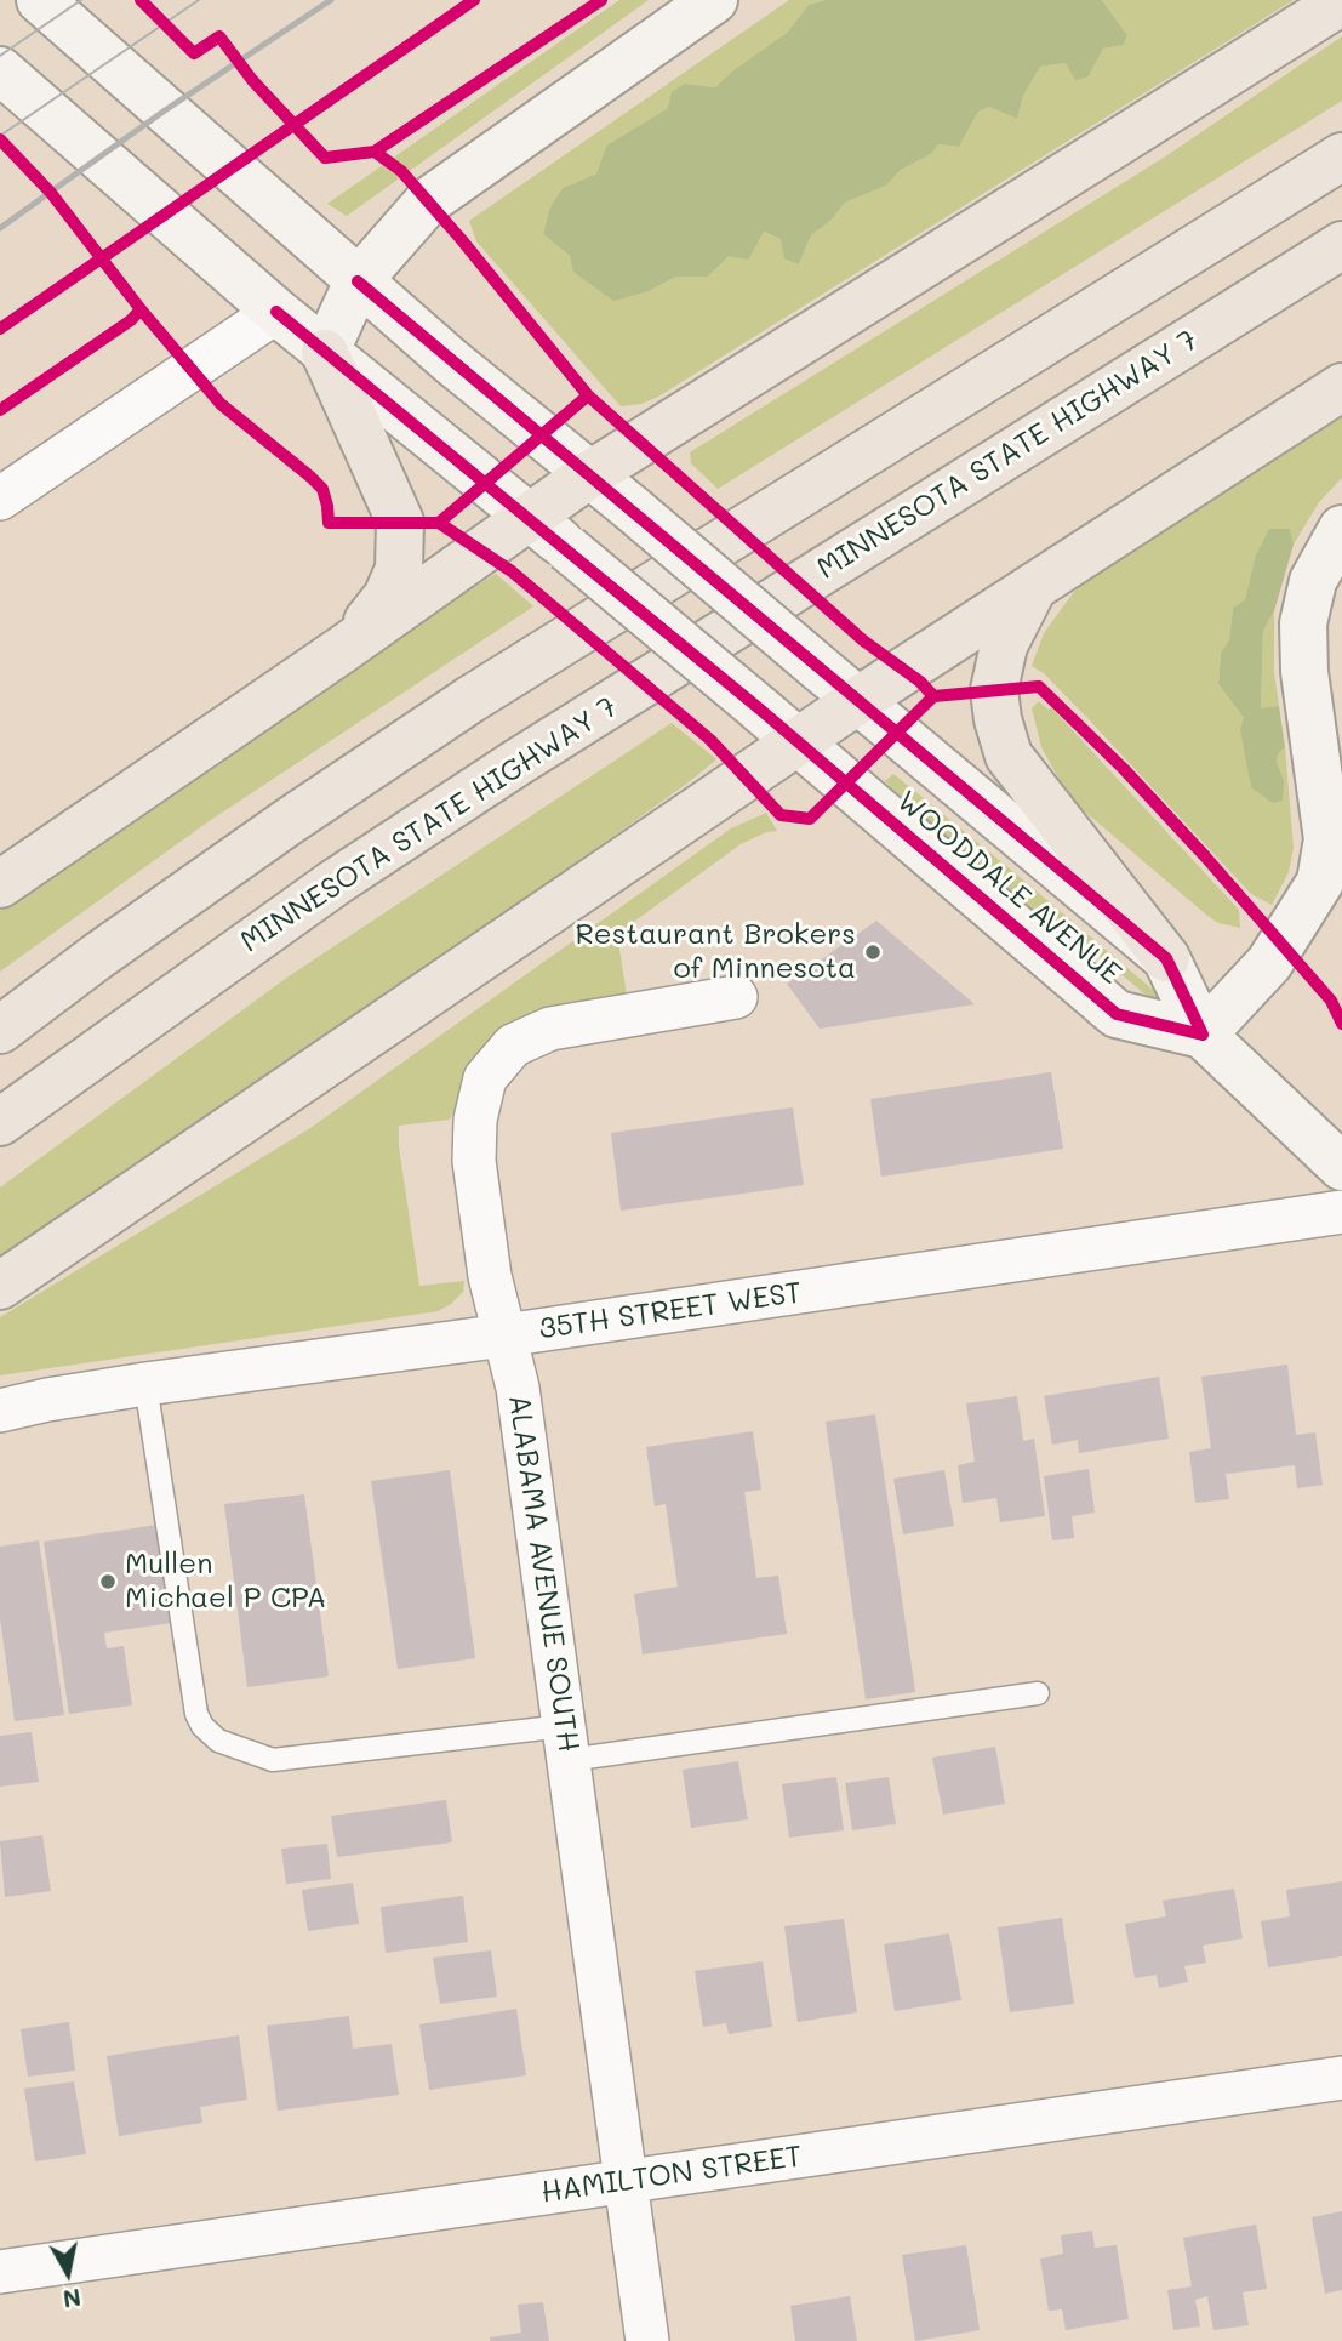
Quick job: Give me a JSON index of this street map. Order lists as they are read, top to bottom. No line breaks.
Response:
{"streets":{"highway":["MINNESOTA STATE HIGHWAY 7"],"street":["WOODDALE AVENUE","35TH STREET WEST","ALABAMA AVENUE SOUTH","HAMILTON STREET"]},"crossings":[["35TH STREET WEST","ALABAMA AVENUE SOUTH"],["ALABAMA AVENUE SOUTH","HAMILTON STREET"]],"places":["Restaurant Brokers of Minnesota","Mullen Michael P CPA"],"north":"bottom"}
